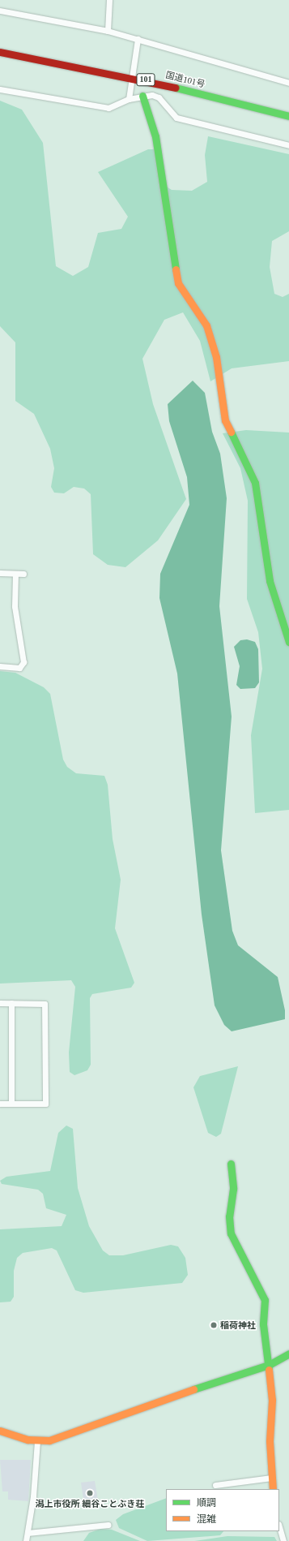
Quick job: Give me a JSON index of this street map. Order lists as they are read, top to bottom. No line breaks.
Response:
{"streets":{"main road":["101","国道101号"]},"places":["稲荷神社","潟上市役所 細谷ことぶき荘"],"legend":["順調","混雑"]}
